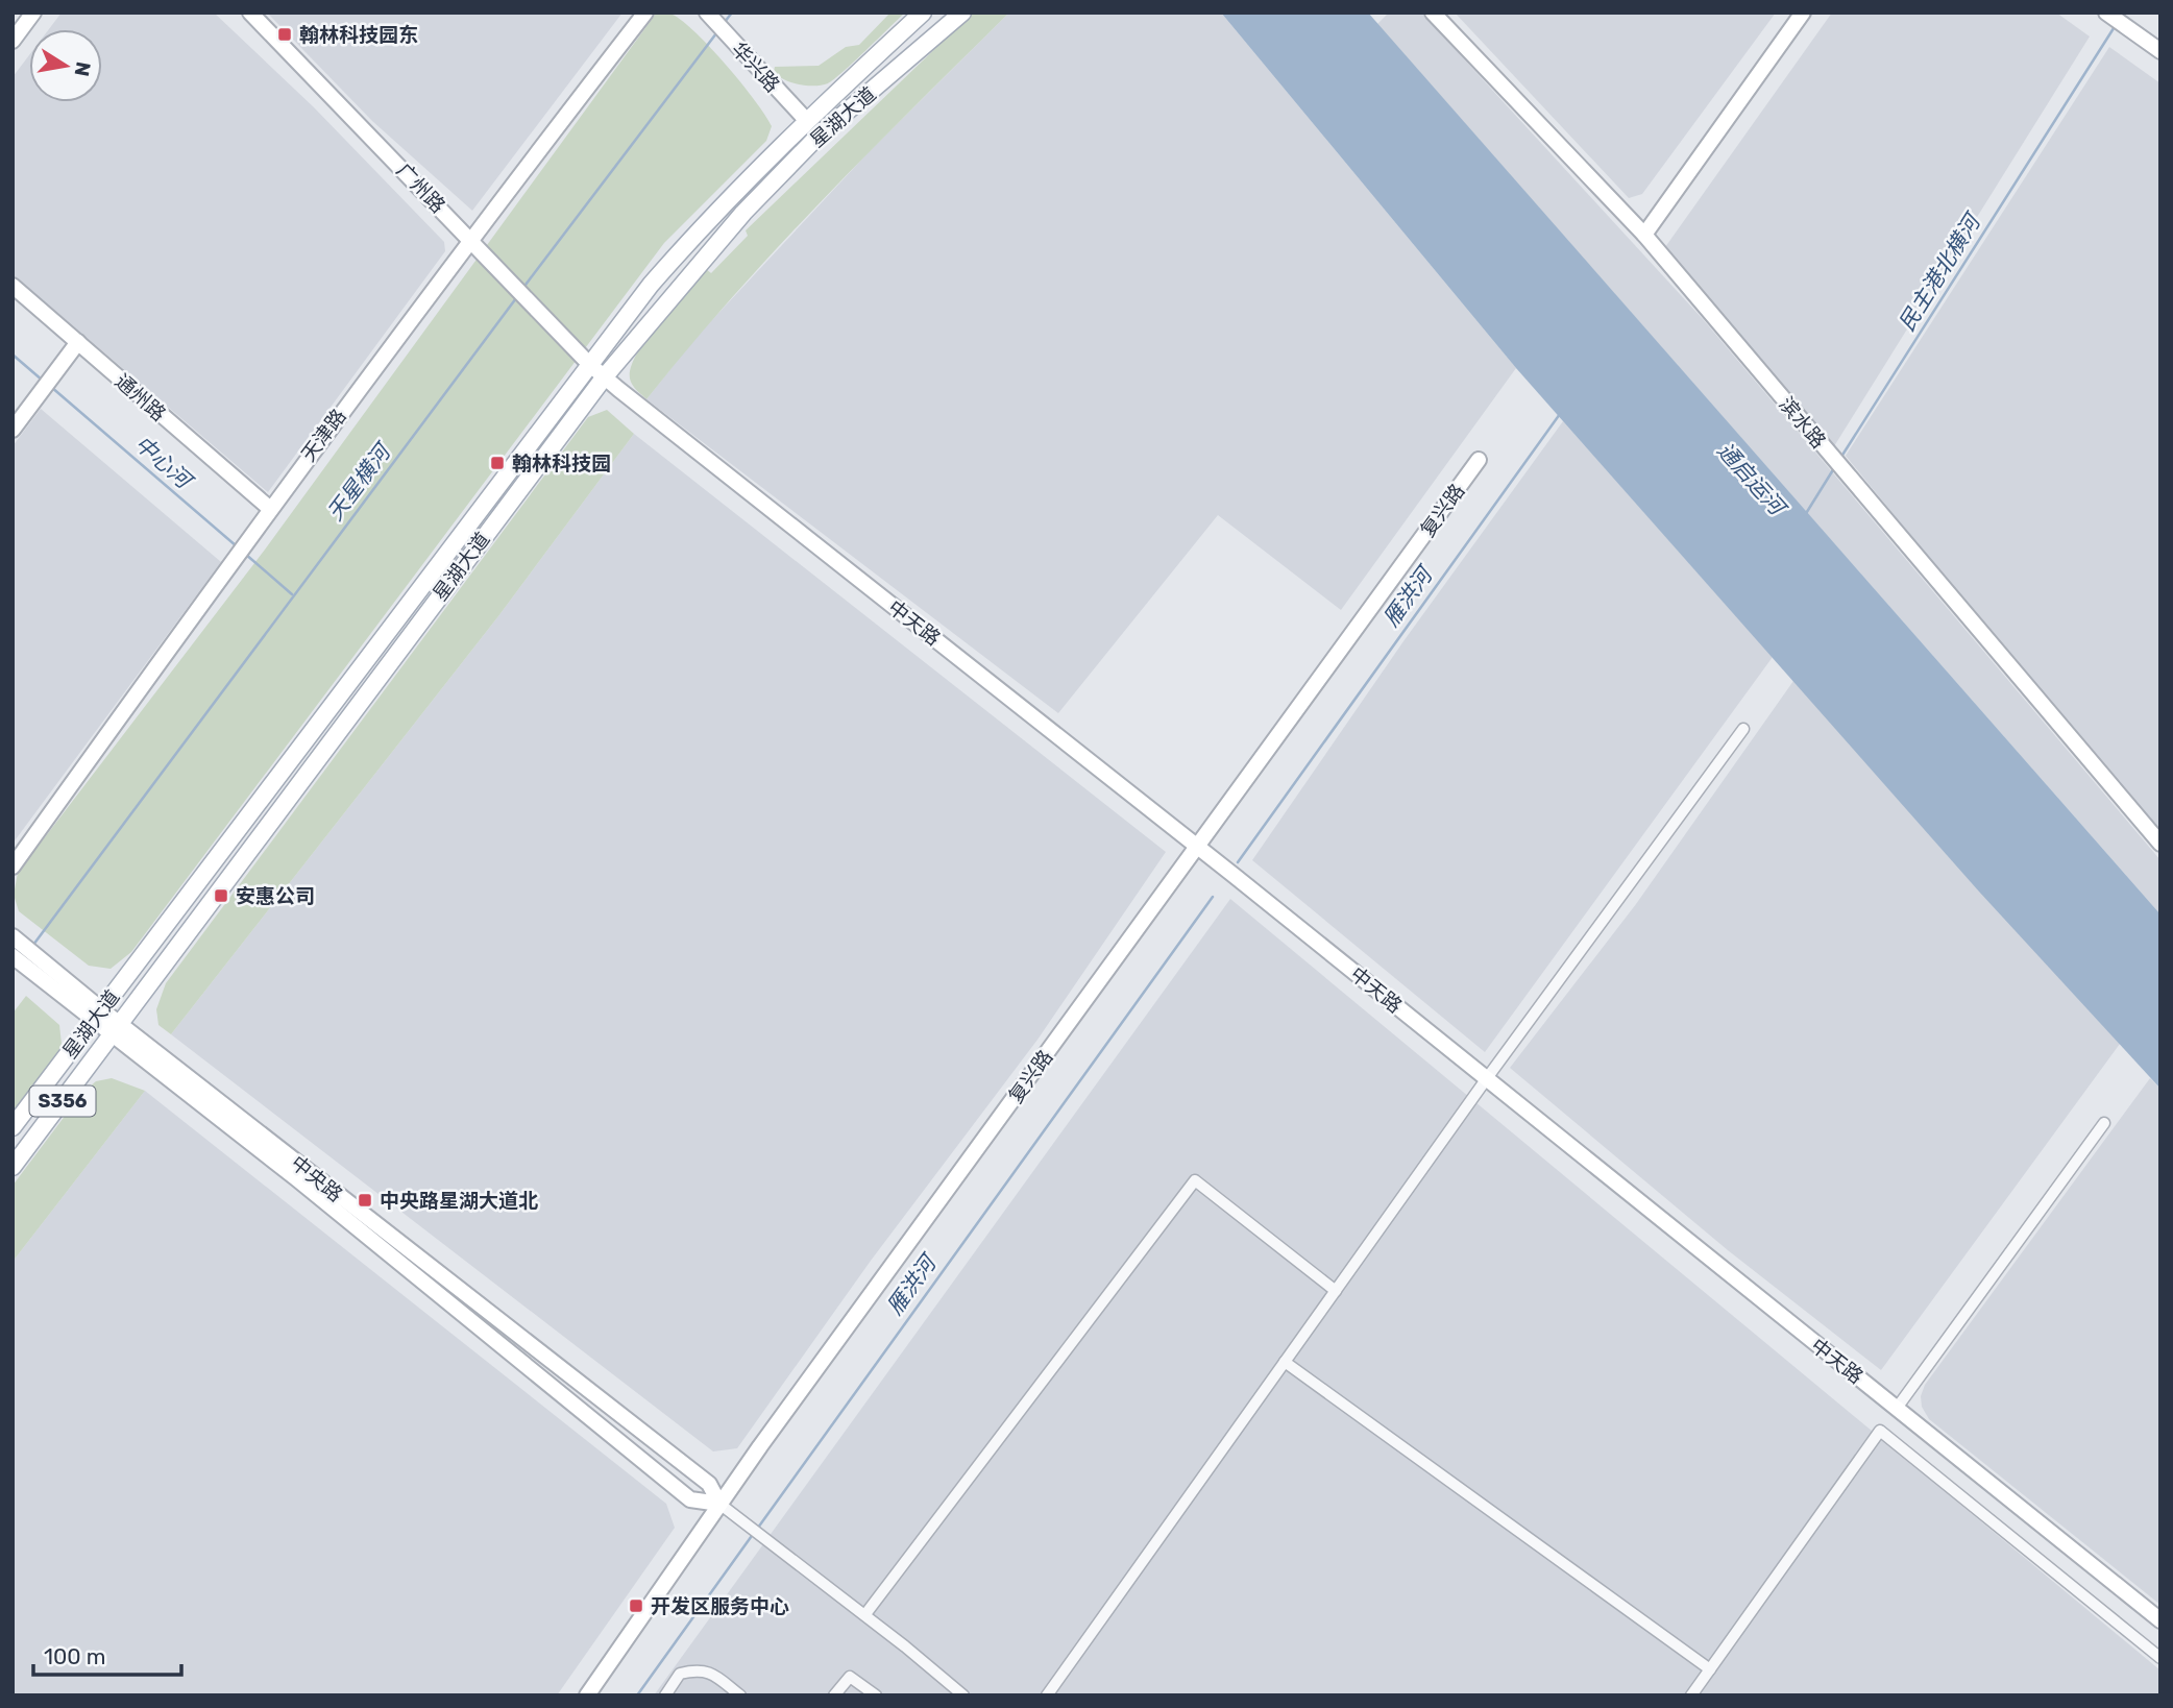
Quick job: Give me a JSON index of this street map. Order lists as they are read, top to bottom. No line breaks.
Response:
{"streets":{"main road":["星湖大道","S356"],"street":["华兴路","广州路","通州路","滨水路","天津路","复兴路","中天路","中央路"]},"crossings":[["华兴路","星湖大道"],["星湖大道","广州路"],["星湖大道","中天路"],["星湖大道","中央路"],["广州路","天津路"],["广州路","中天路"],["通州路","天津路"],["复兴路","中天路"],["复兴路","中央路"]],"water":["民主港北横河","中心河","通启运河","天星横河","雁洪河"],"places":{"transit":["翰林科技园东","翰林科技园","安惠公司","中央路星湖大道北","开发区服务中心"]},"scale_bar":"100 m","north":"right"}
